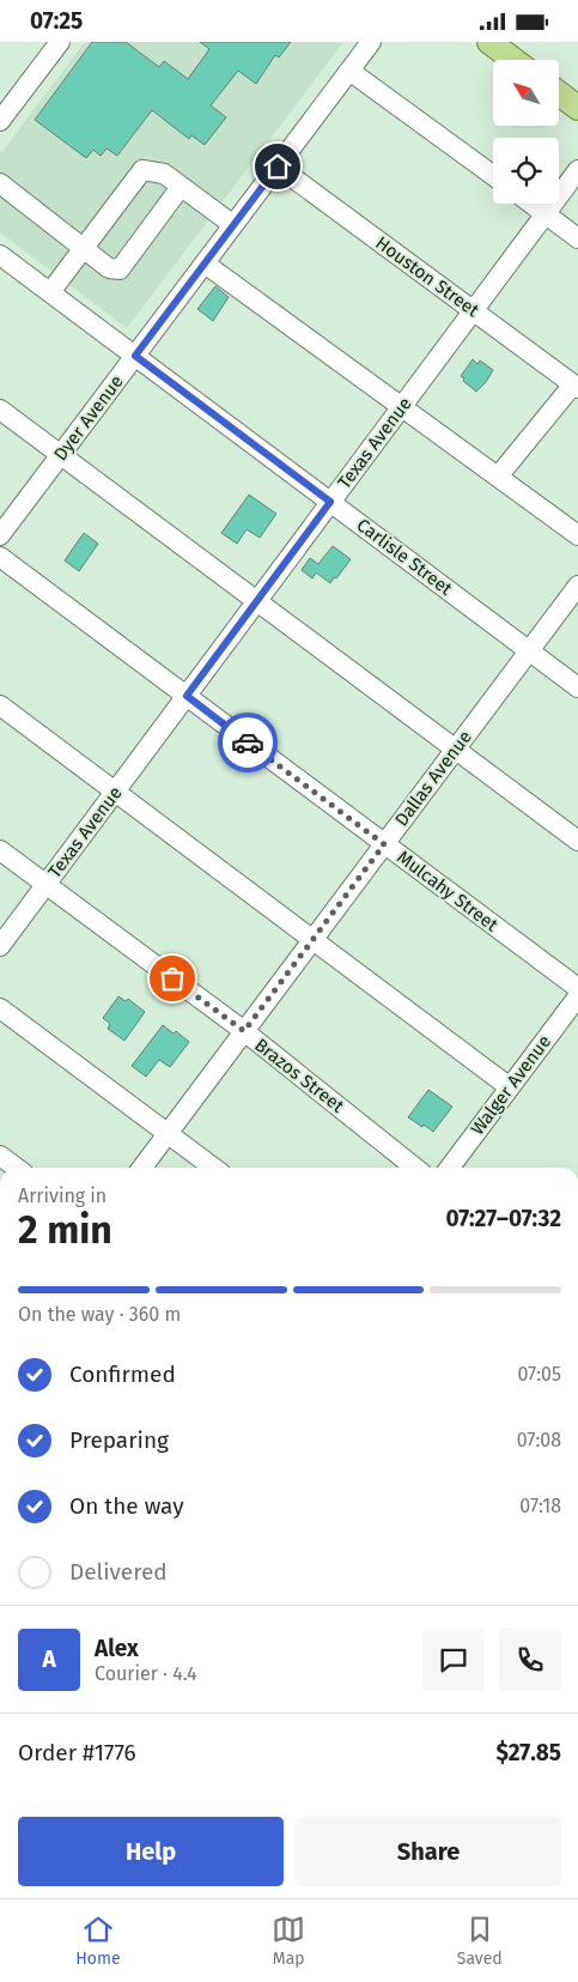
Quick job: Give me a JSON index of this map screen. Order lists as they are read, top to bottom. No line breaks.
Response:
{"streets":{"street":["Houston Street","Dyer Avenue","Texas Avenue","Carlisle Street","Dallas Avenue","Mulcahy Street","Brazos Street","Walger Avenue"]},"crossings":[["Houston Street","Dyer Avenue"],["Houston Street","Texas Avenue"],["Dyer Avenue","Carlisle Street"],["Texas Avenue","Carlisle Street"],["Texas Avenue","Mulcahy Street"],["Texas Avenue","Brazos Street"],["Carlisle Street","Dallas Avenue"],["Dallas Avenue","Mulcahy Street"],["Dallas Avenue","Brazos Street"]],"north":"top left","page":{"status":"07:25","heading":["2 min","Arriving in","07:27–07:32"],"panel":["Alex","Courier · 4.4","Order #1776","$27.85"],"bar":"On the way · 360 m","list":[["Confirmed","07:05"],["Preparing","07:08"],["On the way","07:18"],"Delivered"],"round":"A","buttons":["Help","Share"],"tabs":["Home","Map","Saved"]}}
